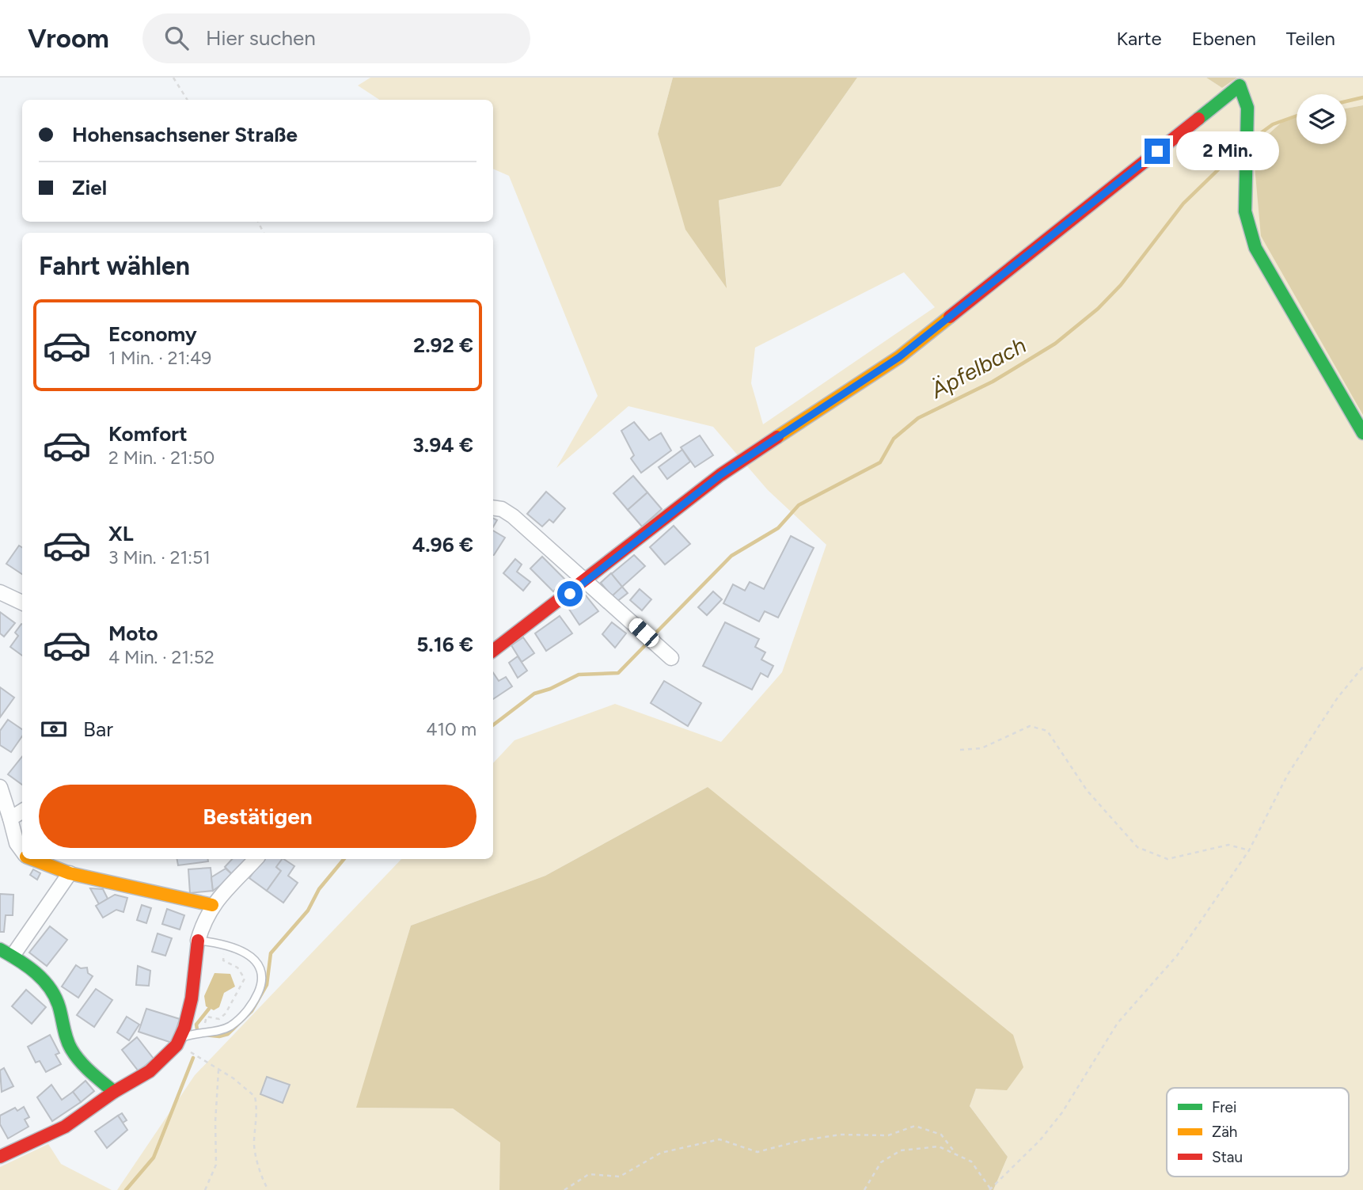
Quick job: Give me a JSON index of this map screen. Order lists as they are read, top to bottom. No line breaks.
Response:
{"water":["Äpfelbach"],"legend":["Frei","Zäh","Stau"],"page":{"header":"Vroom","search":"Hier suchen","nav":["Karte","Ebenen","Teilen"],"banner":["Hohensachsener Straße","Ziel"],"bubble":"2 Min.","heading":"Fahrt wählen","list":[{"name":"Economy","note":"1 Min. · 21:49","value":"2.92 €"},{"name":"Komfort","note":"2 Min. · 21:50","value":"3.94 €"},{"name":"XL","note":"3 Min. · 21:51","value":"4.96 €"},{"name":"Moto","note":"4 Min. · 21:52","value":"5.16 €"}],"pay":["Bar","410 m"],"buttons":"Bestätigen"}}
